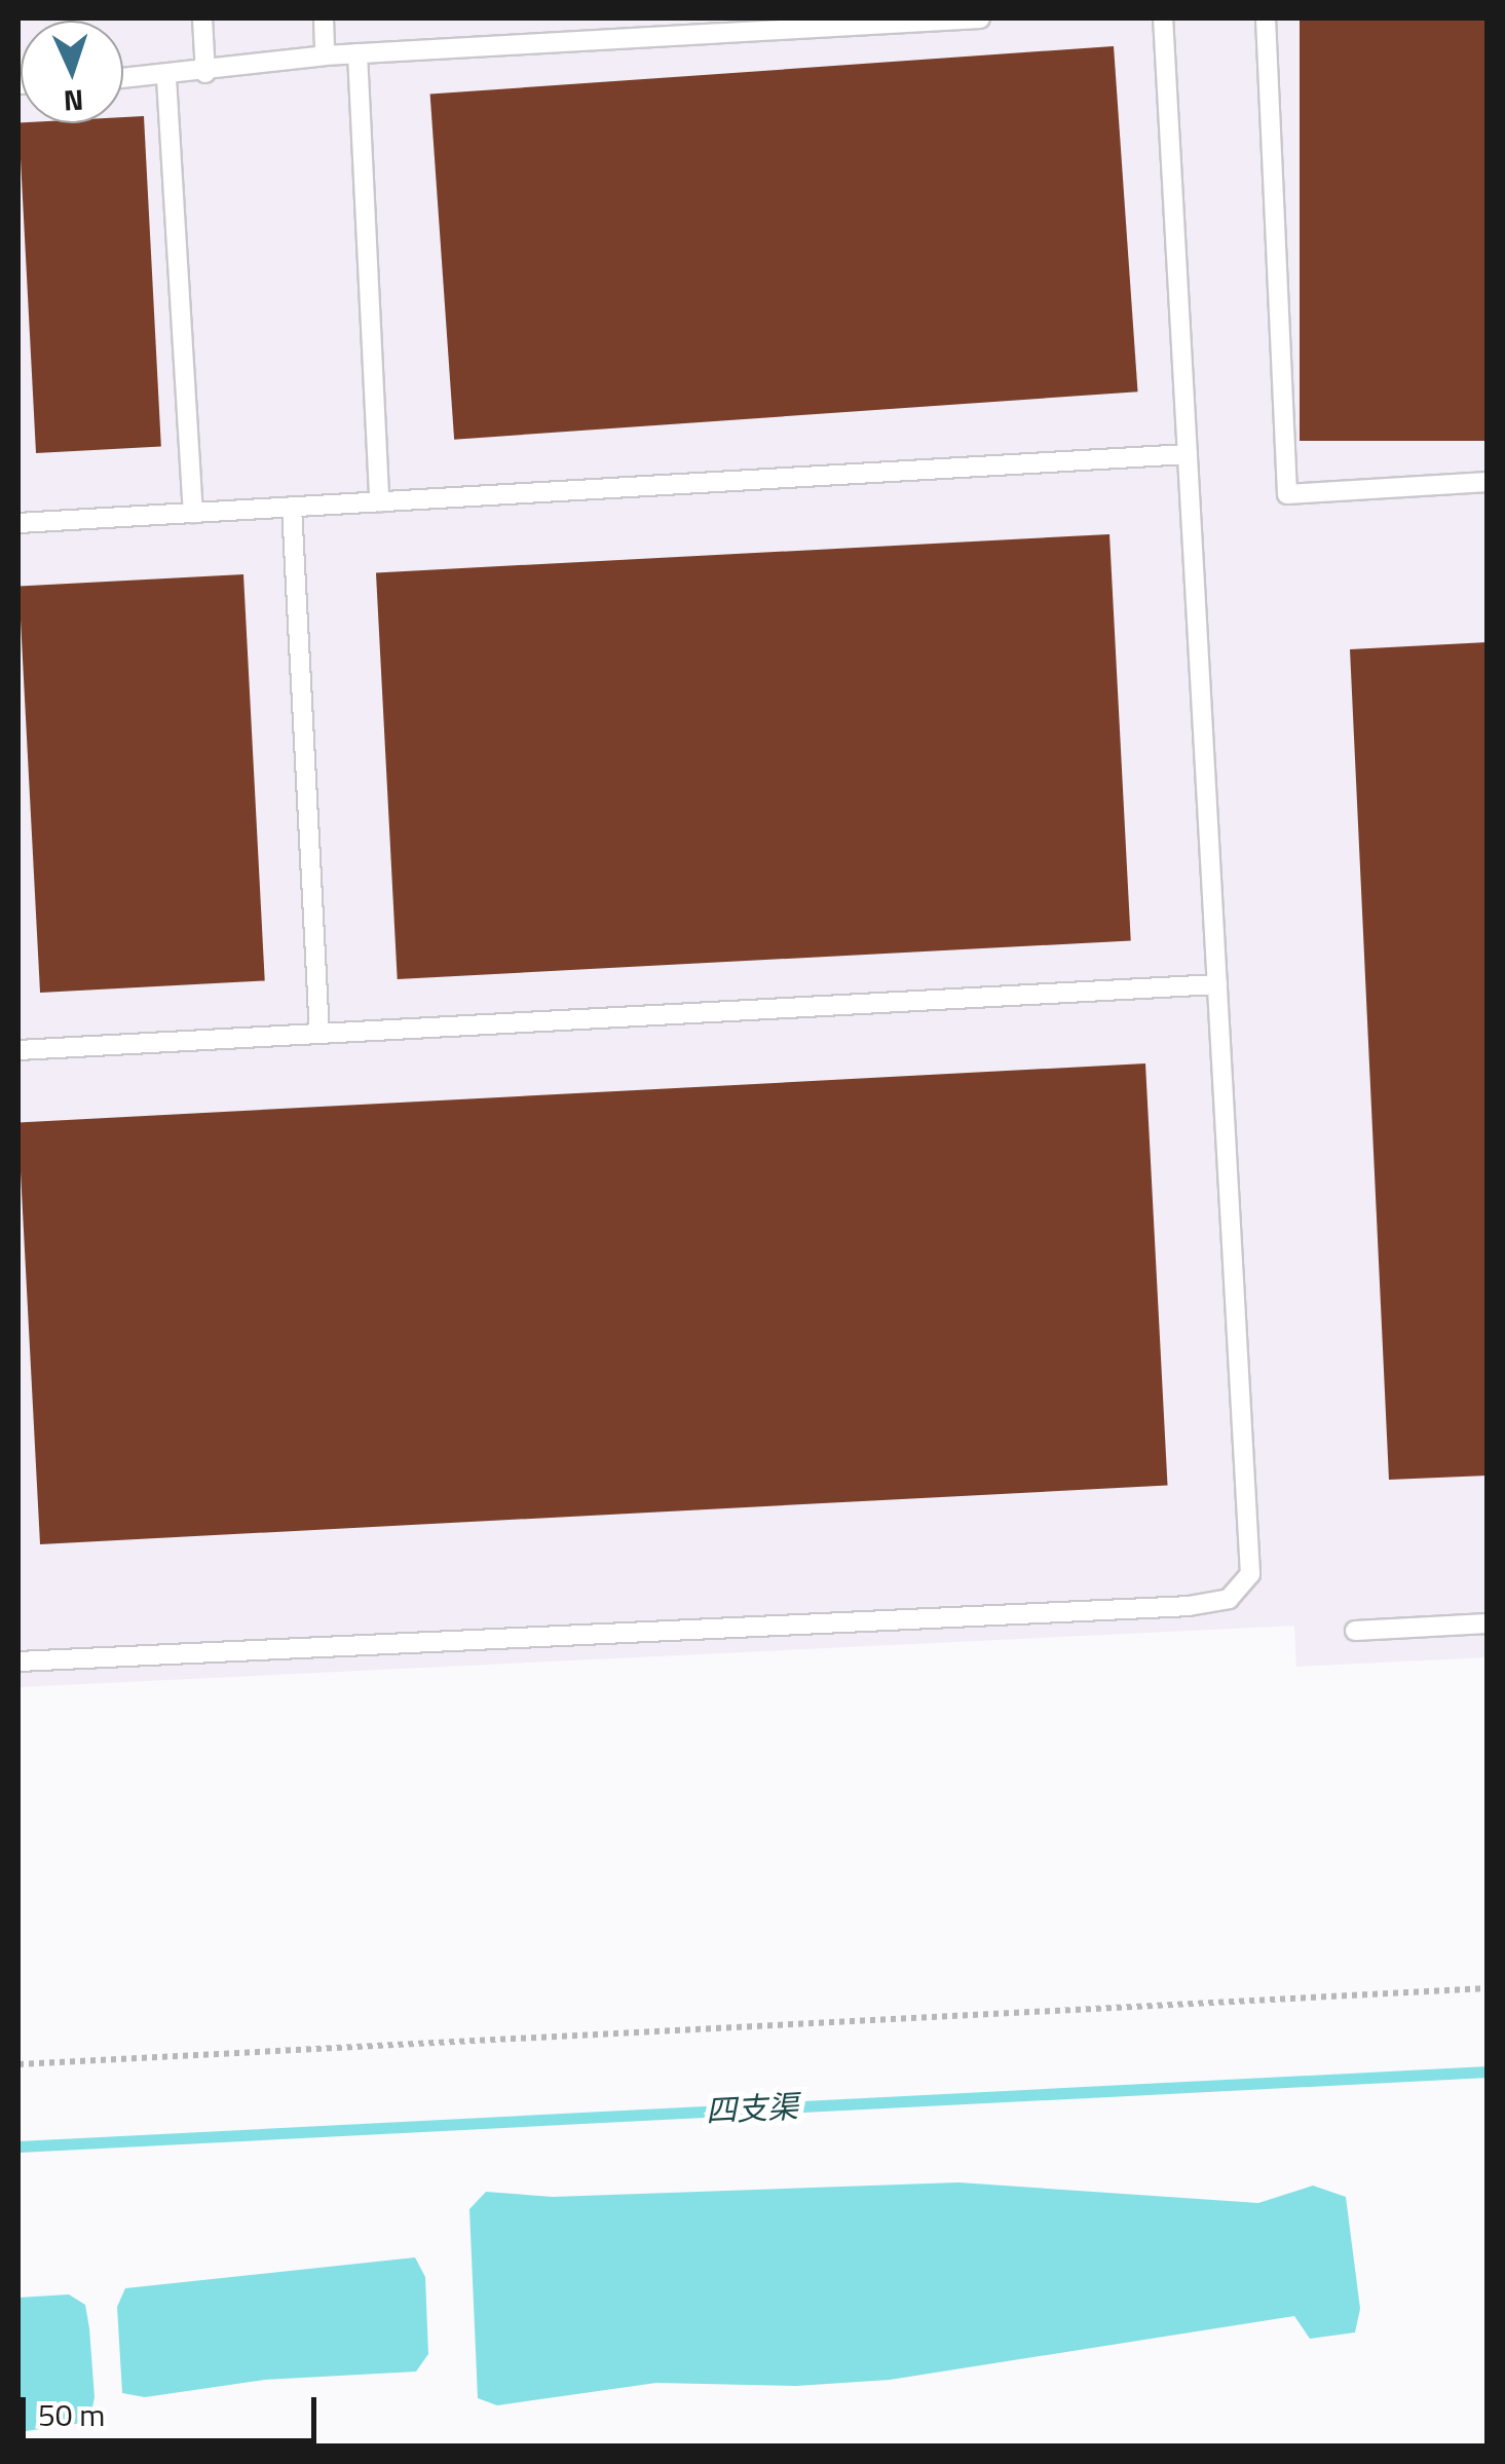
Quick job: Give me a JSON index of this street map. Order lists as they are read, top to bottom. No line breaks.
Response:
{"water":["四支渠"],"scale_bar":"50 m","north":"bottom"}
